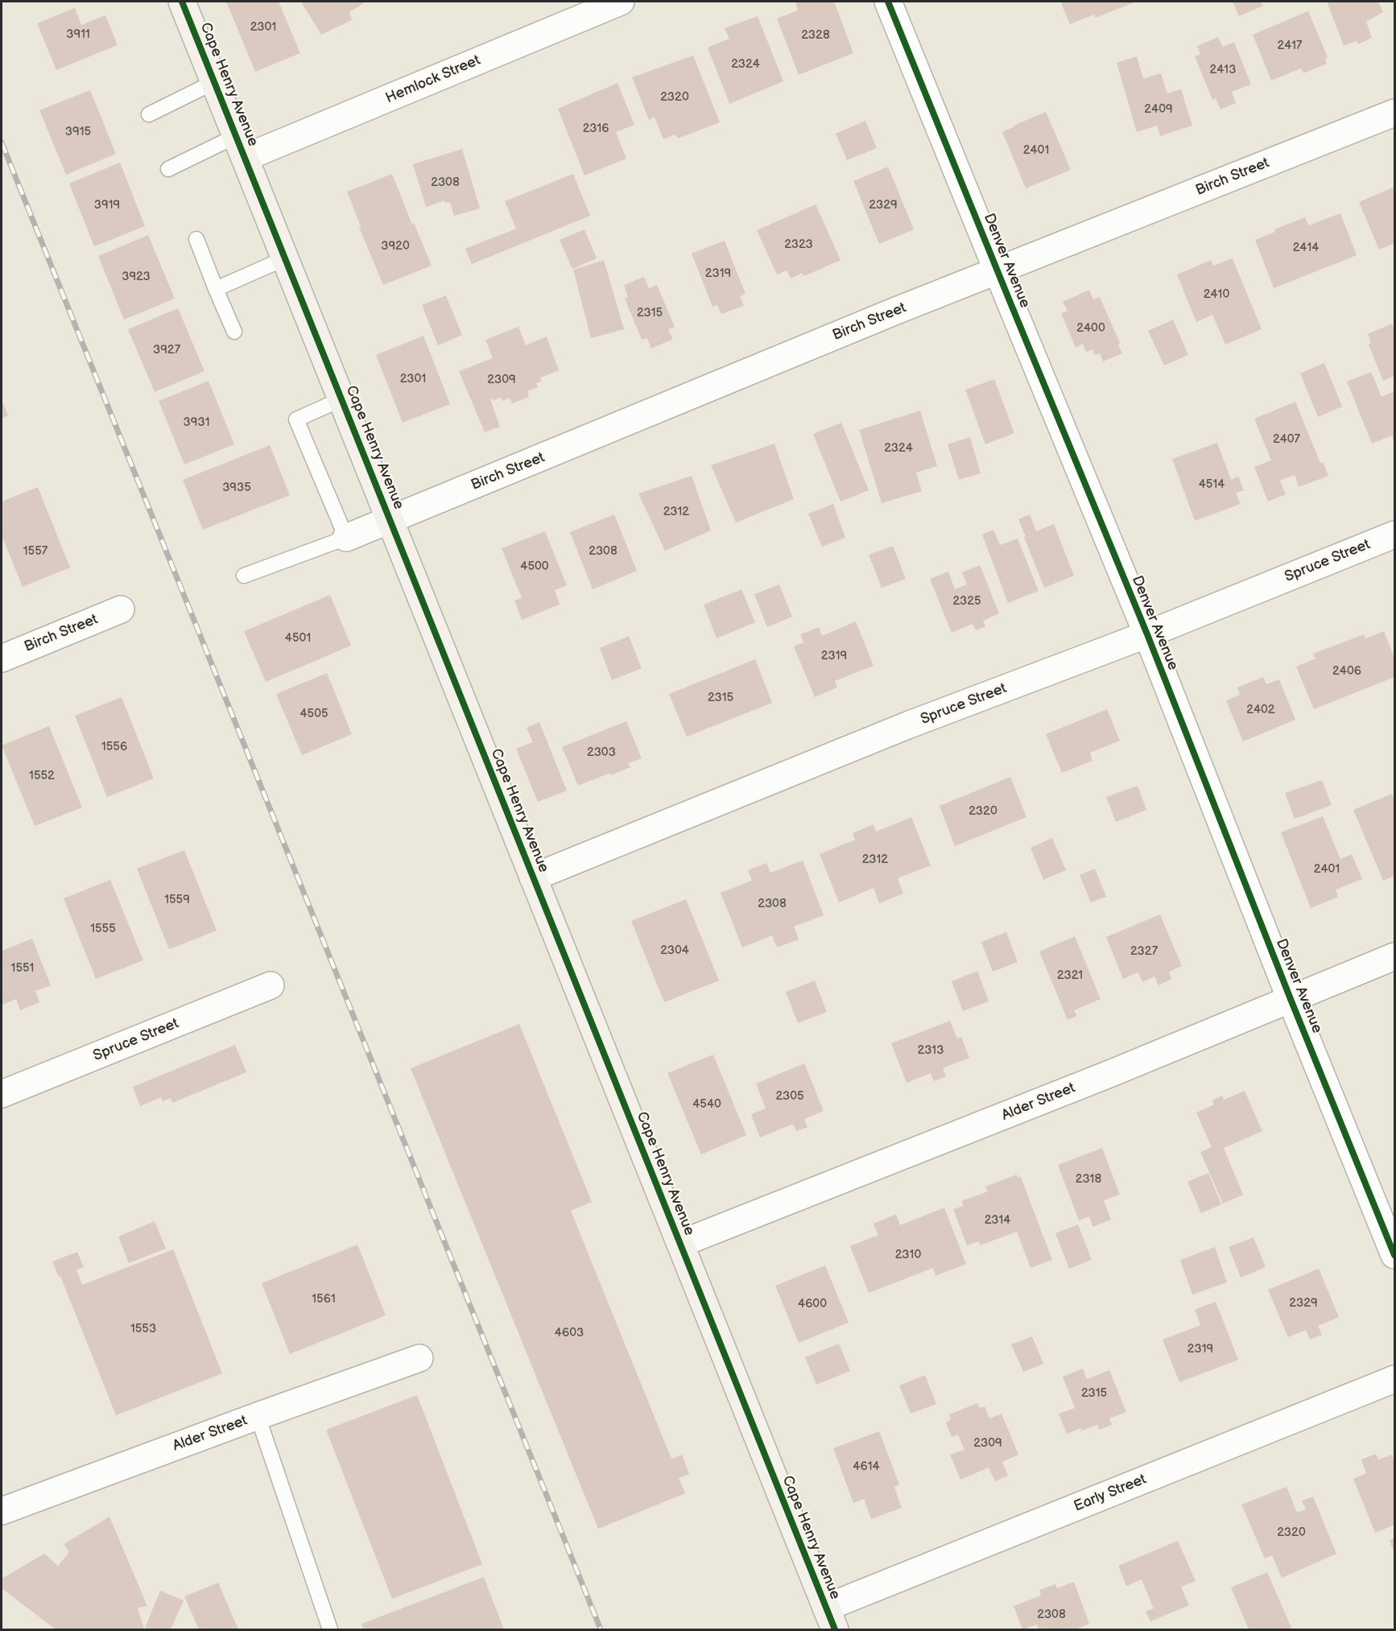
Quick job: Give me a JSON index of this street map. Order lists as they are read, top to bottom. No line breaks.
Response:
{"streets":{"street":["Hemlock Street","Cape Henry Avenue","Birch Street","Denver Avenue","Spruce Street","Alder Street","Early Street"]},"crossings":[["Hemlock Street","Cape Henry Avenue"],["Cape Henry Avenue","Birch Street"],["Cape Henry Avenue","Spruce Street"],["Cape Henry Avenue","Alder Street"],["Cape Henry Avenue","Early Street"],["Birch Street","Denver Avenue"],["Denver Avenue","Spruce Street"],["Denver Avenue","Alder Street"]],"house_numbers":["2301","3911","2328","2417","2324","2413","2320","2409","2316","3915","2401","2308","3919","2329","2323","3920","2414","2319","3923","2410","2315","2400","3927","2301","2309","3931","2407","2324","4514","3935","2312","1557","2308","4500","2325","4501","2319","2406","2315","2402","4505","1556","2303","1552","2320","2312","2401","1559","2308","1555","2304","2327","1551","2321","2313","2305","4540","2318","2314","2310","1561","2329","4600","1553","4603","2319","2315","2309","4614","2320","2308"]}
